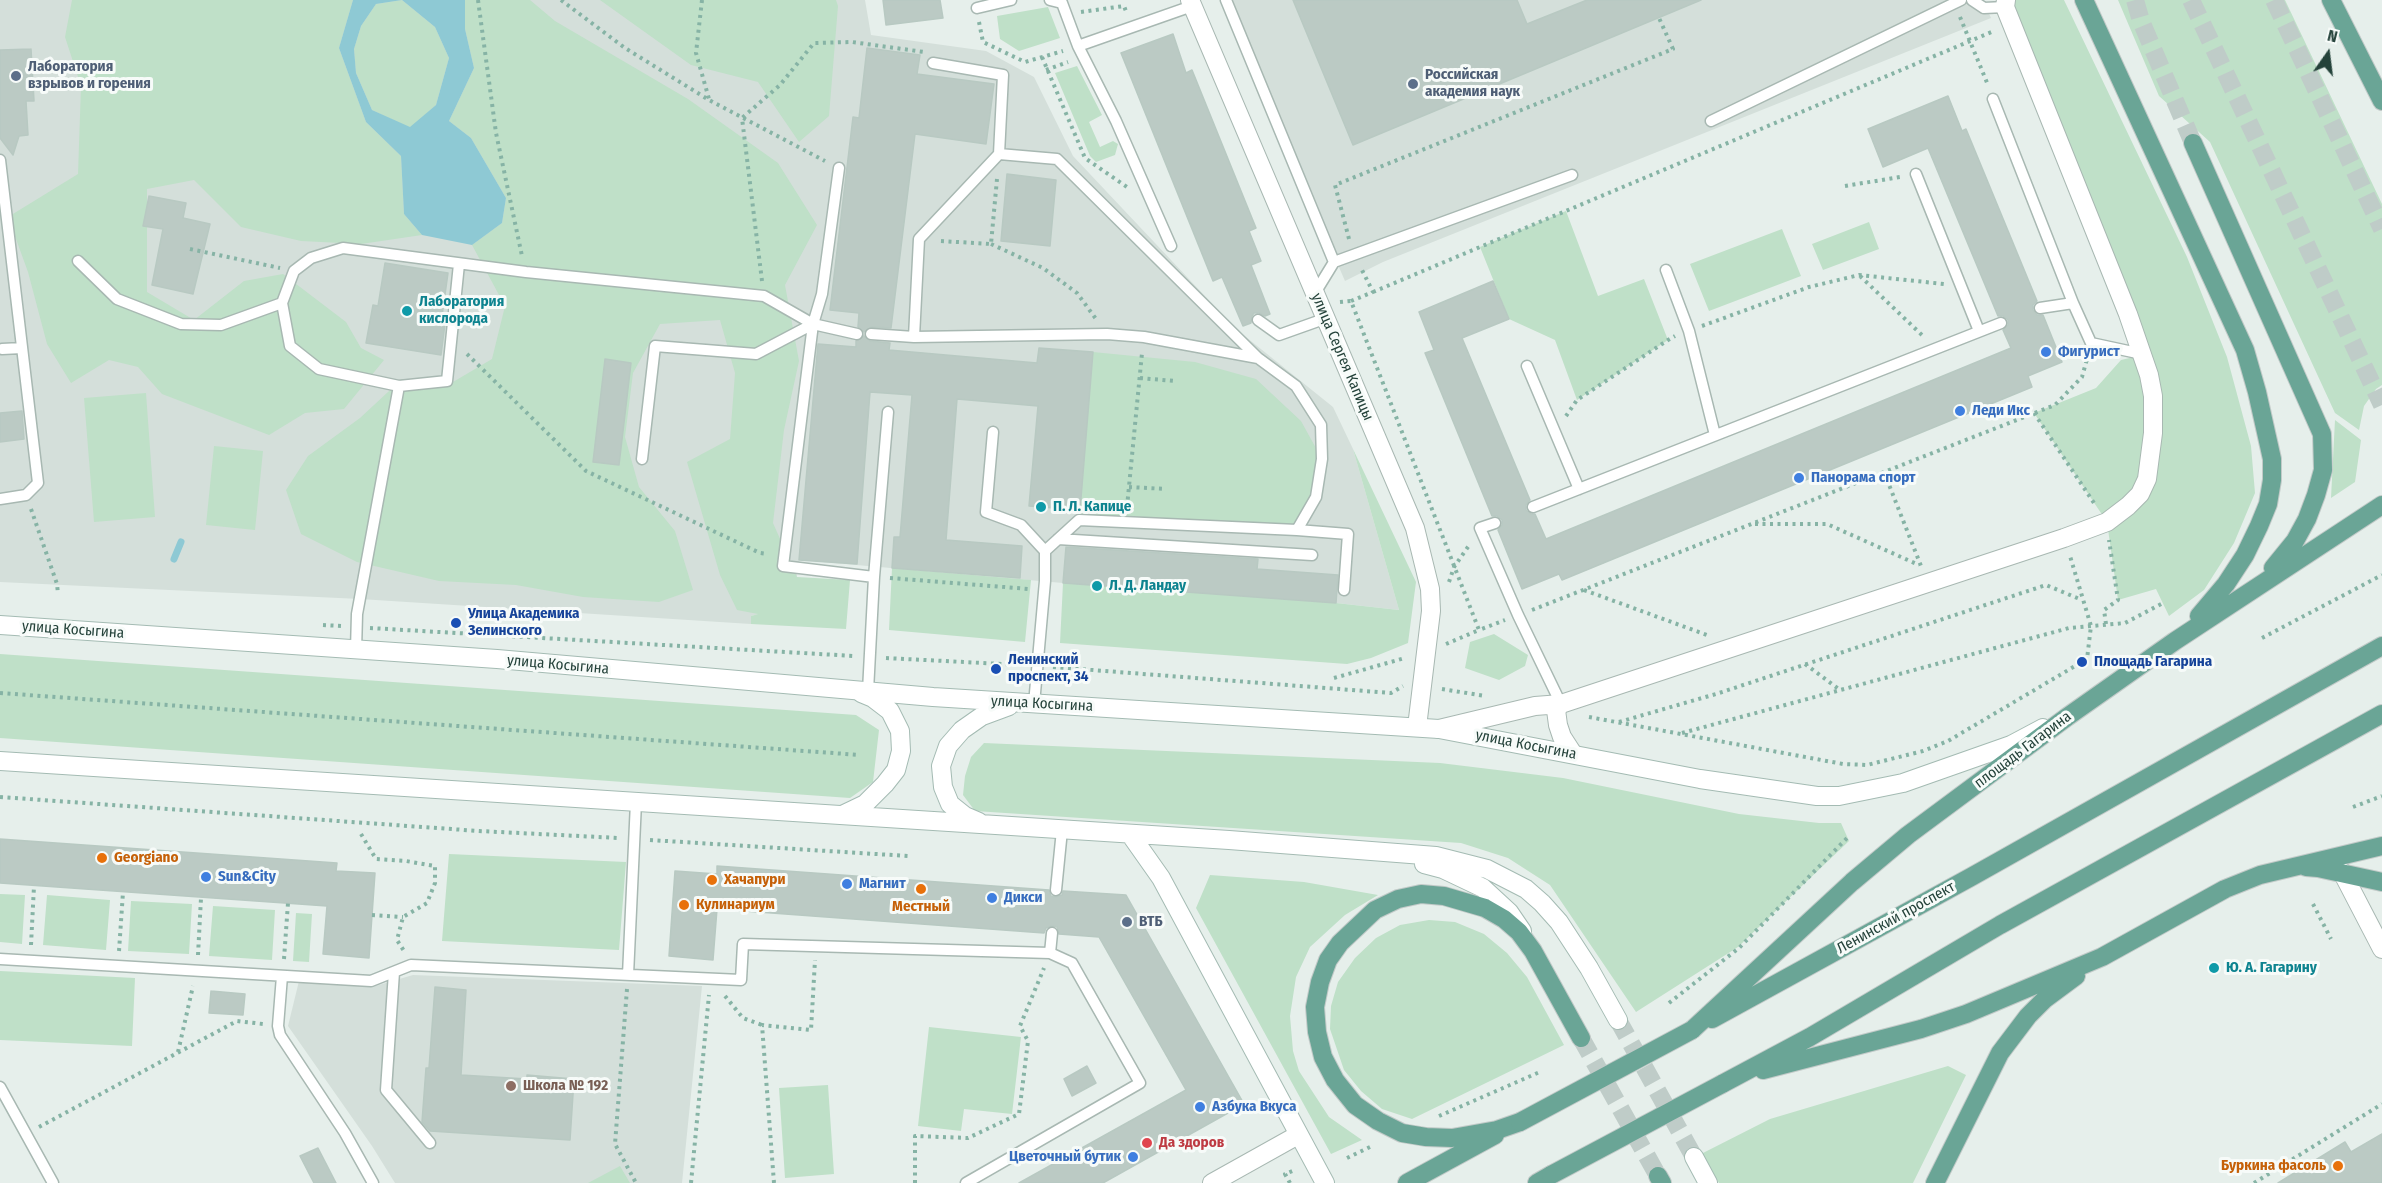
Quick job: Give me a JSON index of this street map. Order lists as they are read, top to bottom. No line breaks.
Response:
{"streets":{"main road":["улица Сергея Капицы","улица Косыгина","площадь Гагарина","Ленинский проспект"]},"crossings":[["улица Сергея Капицы","улица Косыгина"],["улица Косыгина","площадь Гагарина"],["площадь Гагарина","Ленинский проспект"]],"places":["Лаборатория взрывов и горения","Российская академия наук","Лаборатория кислорода","Фигурист","Леди Икс","Панорама спорт","П. Л. Капице","Л. Д. Ландау","Улица Академика Зелинского","Площадь Гагарина","Ленинский проспект, 34","Georgiano","Sun&City","Хачапури","Магнит","Местный","Дикси","Кулинариум","ВТБ","Ю. А. Гагарину","Школа № 192","Азбука Вкуса","Да здоров","Цветочный бутик","Буркина фасоль"],"north":"top"}
